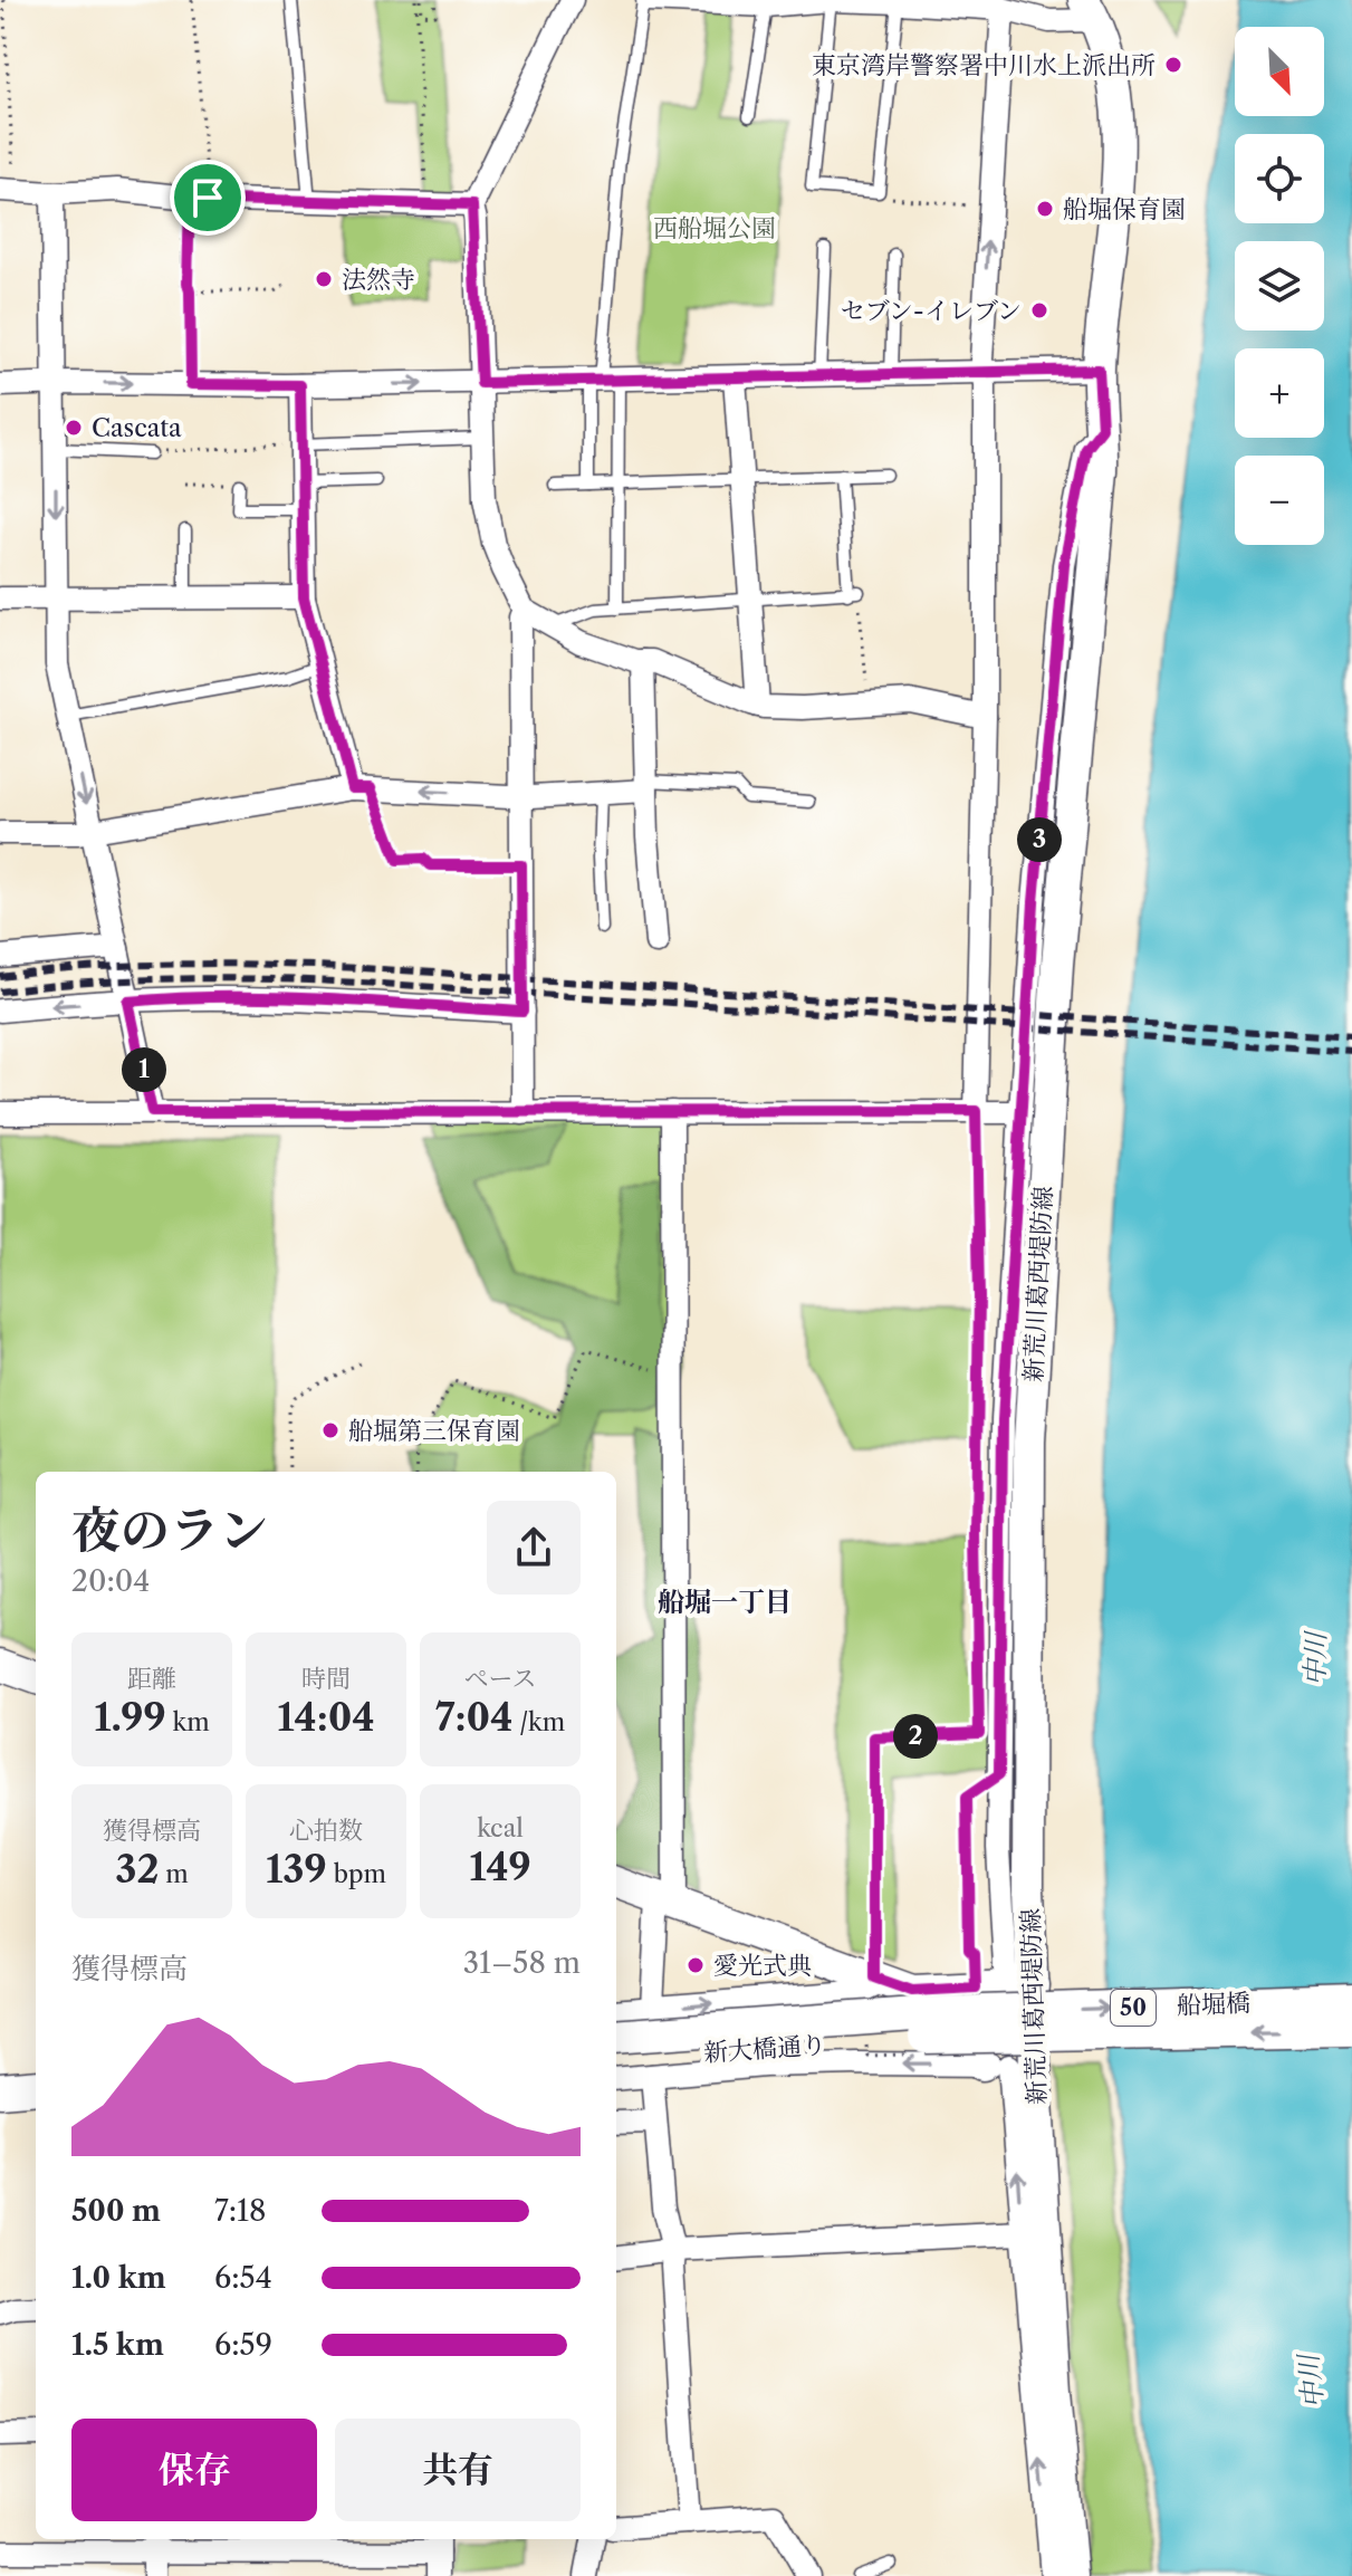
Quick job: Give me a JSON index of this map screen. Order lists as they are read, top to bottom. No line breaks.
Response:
{"streets":{"main road":["新荒川葛西堤防線","船堀橋","50","新大橋通り"]},"crossings":[["船堀橋","新大橋通り"]],"districts":["船堀一丁目"],"water":["中川"],"parks":["西船堀公園"],"places":["東京湾岸警察署中川水上派出所","船堀保育園","法然寺","セブン-イレブン","Cascata","船堀第三保育園","愛光式典"],"north":"bottom right","page":{"map_buttons":["+","−"],"pins":["3","1","2"],"heading":["夜のラン","20:04"],"stats":[["距離","1.99 km"],["時間","14:04"],["ペース","7:04 /km"],["獲得標高","32 m"],["心拍数","139 bpm"],["kcal","149"]],"chart":["獲得標高","31–58 m"],"list":[{"name":"500 m","note":"7:18"},{"name":"1.0 km","note":"6:54"},{"name":"1.5 km","note":"6:59"}],"buttons":["保存","共有"]}}
